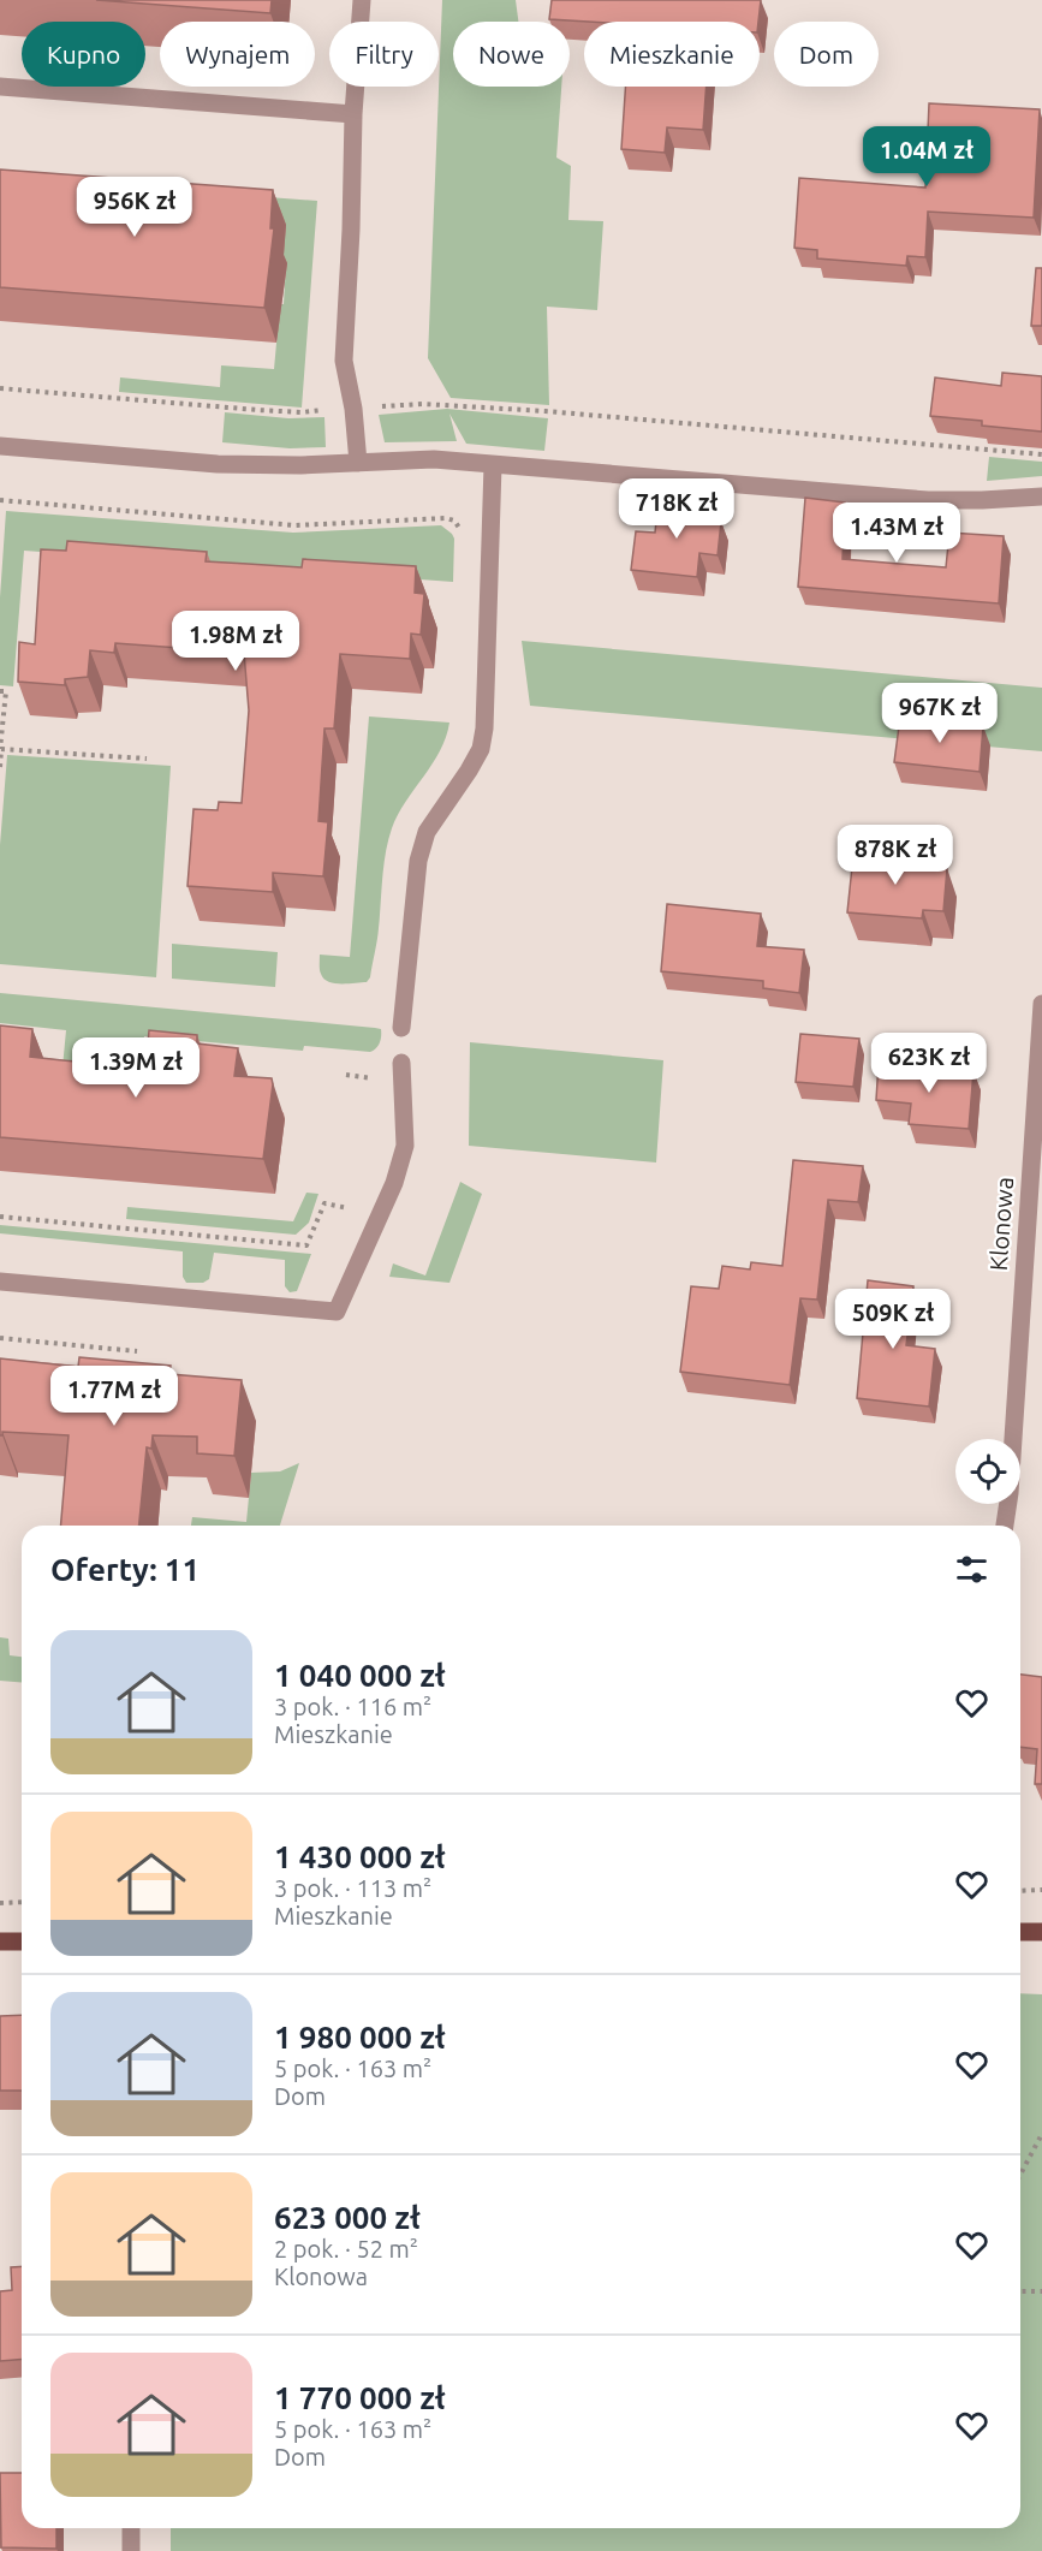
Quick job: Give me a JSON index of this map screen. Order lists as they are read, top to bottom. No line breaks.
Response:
{"streets":{"street":["Klonowa"]},"page":{"chip":["Kupno","Wynajem","Filtry","Nowe","Mieszkanie","Dom"],"price":["1.04M zł","956K zł","718K zł","1.43M zł","1.98M zł","967K zł","878K zł","623K zł","1.39M zł","509K zł","1.77M zł"],"heading":"Oferty: 11","list":[{"name":"1 040 000 zł","note":"3 pok. · 116 m² · Mieszkanie"},{"name":"1 430 000 zł","note":"3 pok. · 113 m² · Mieszkanie"},{"name":"1 980 000 zł","note":"5 pok. · 163 m² · Dom"},{"name":"623 000 zł","note":"2 pok. · 52 m² · Klonowa"},{"name":"1 770 000 zł","note":"5 pok. · 163 m² · Dom"}]}}
